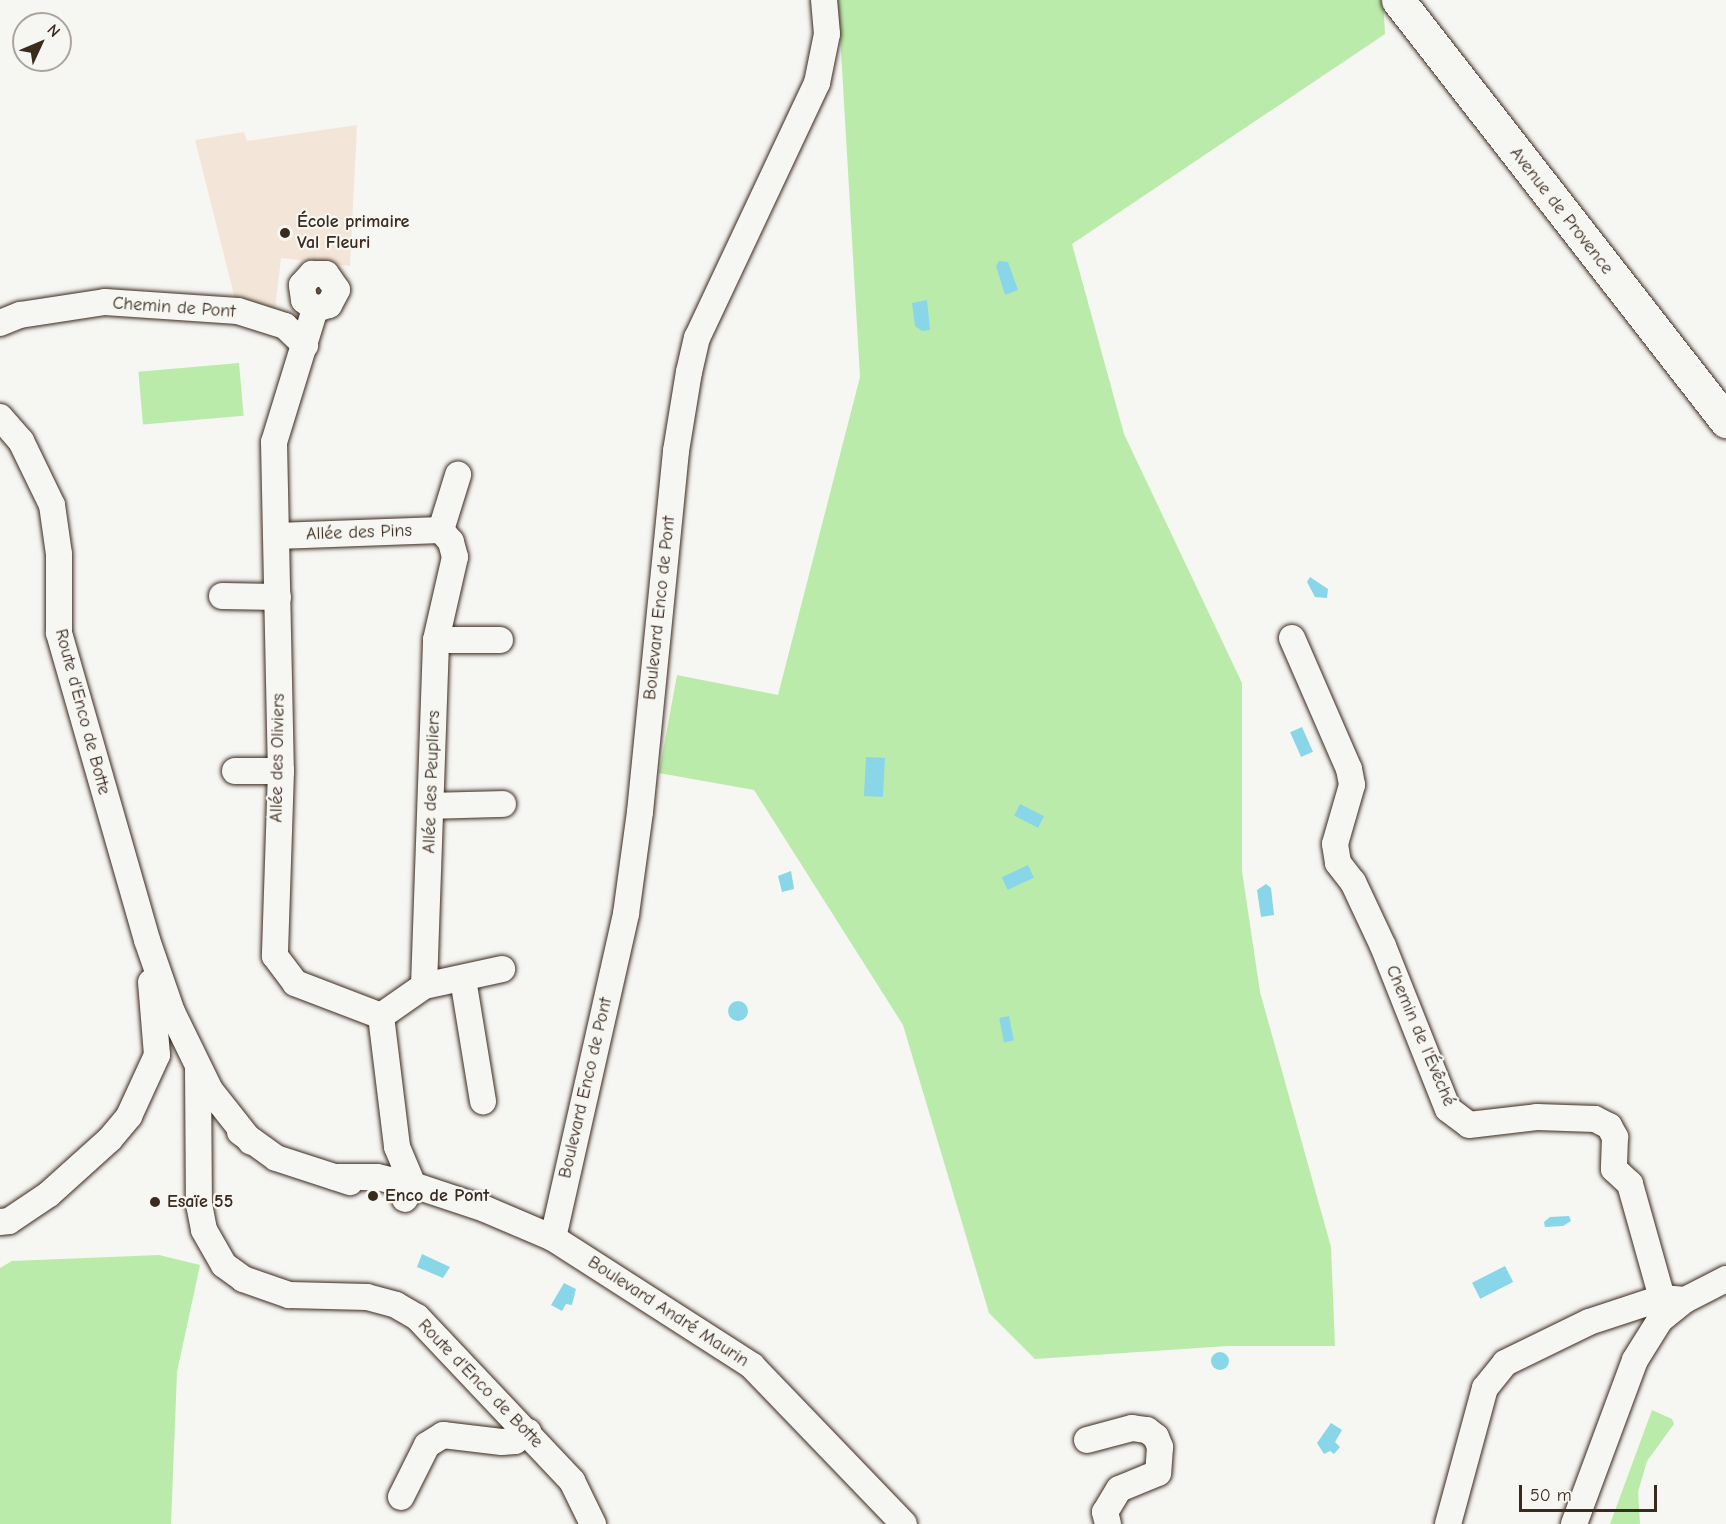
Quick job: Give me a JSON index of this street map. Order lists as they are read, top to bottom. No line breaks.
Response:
{"streets":{"main road":["Avenue de Provence"],"street":["Chemin de Pont","Allée des Pins","Boulevard Enco de Pont","Route d'Enco de Botte","Allée des Oliviers","Allée des Peupliers","Chemin de l'Évêché","Boulevard André Maurin"]},"crossings":[["Chemin de Pont","Allée des Oliviers"],["Allée des Pins","Allée des Oliviers"],["Allée des Pins","Allée des Peupliers"],["Boulevard Enco de Pont","Boulevard André Maurin"],["Route d'Enco de Botte","Boulevard André Maurin"]],"places":["École primaire Val Fleuri","Enco de Pont","Esaïe 55"],"scale_bar":"50 m","north":"top right"}
